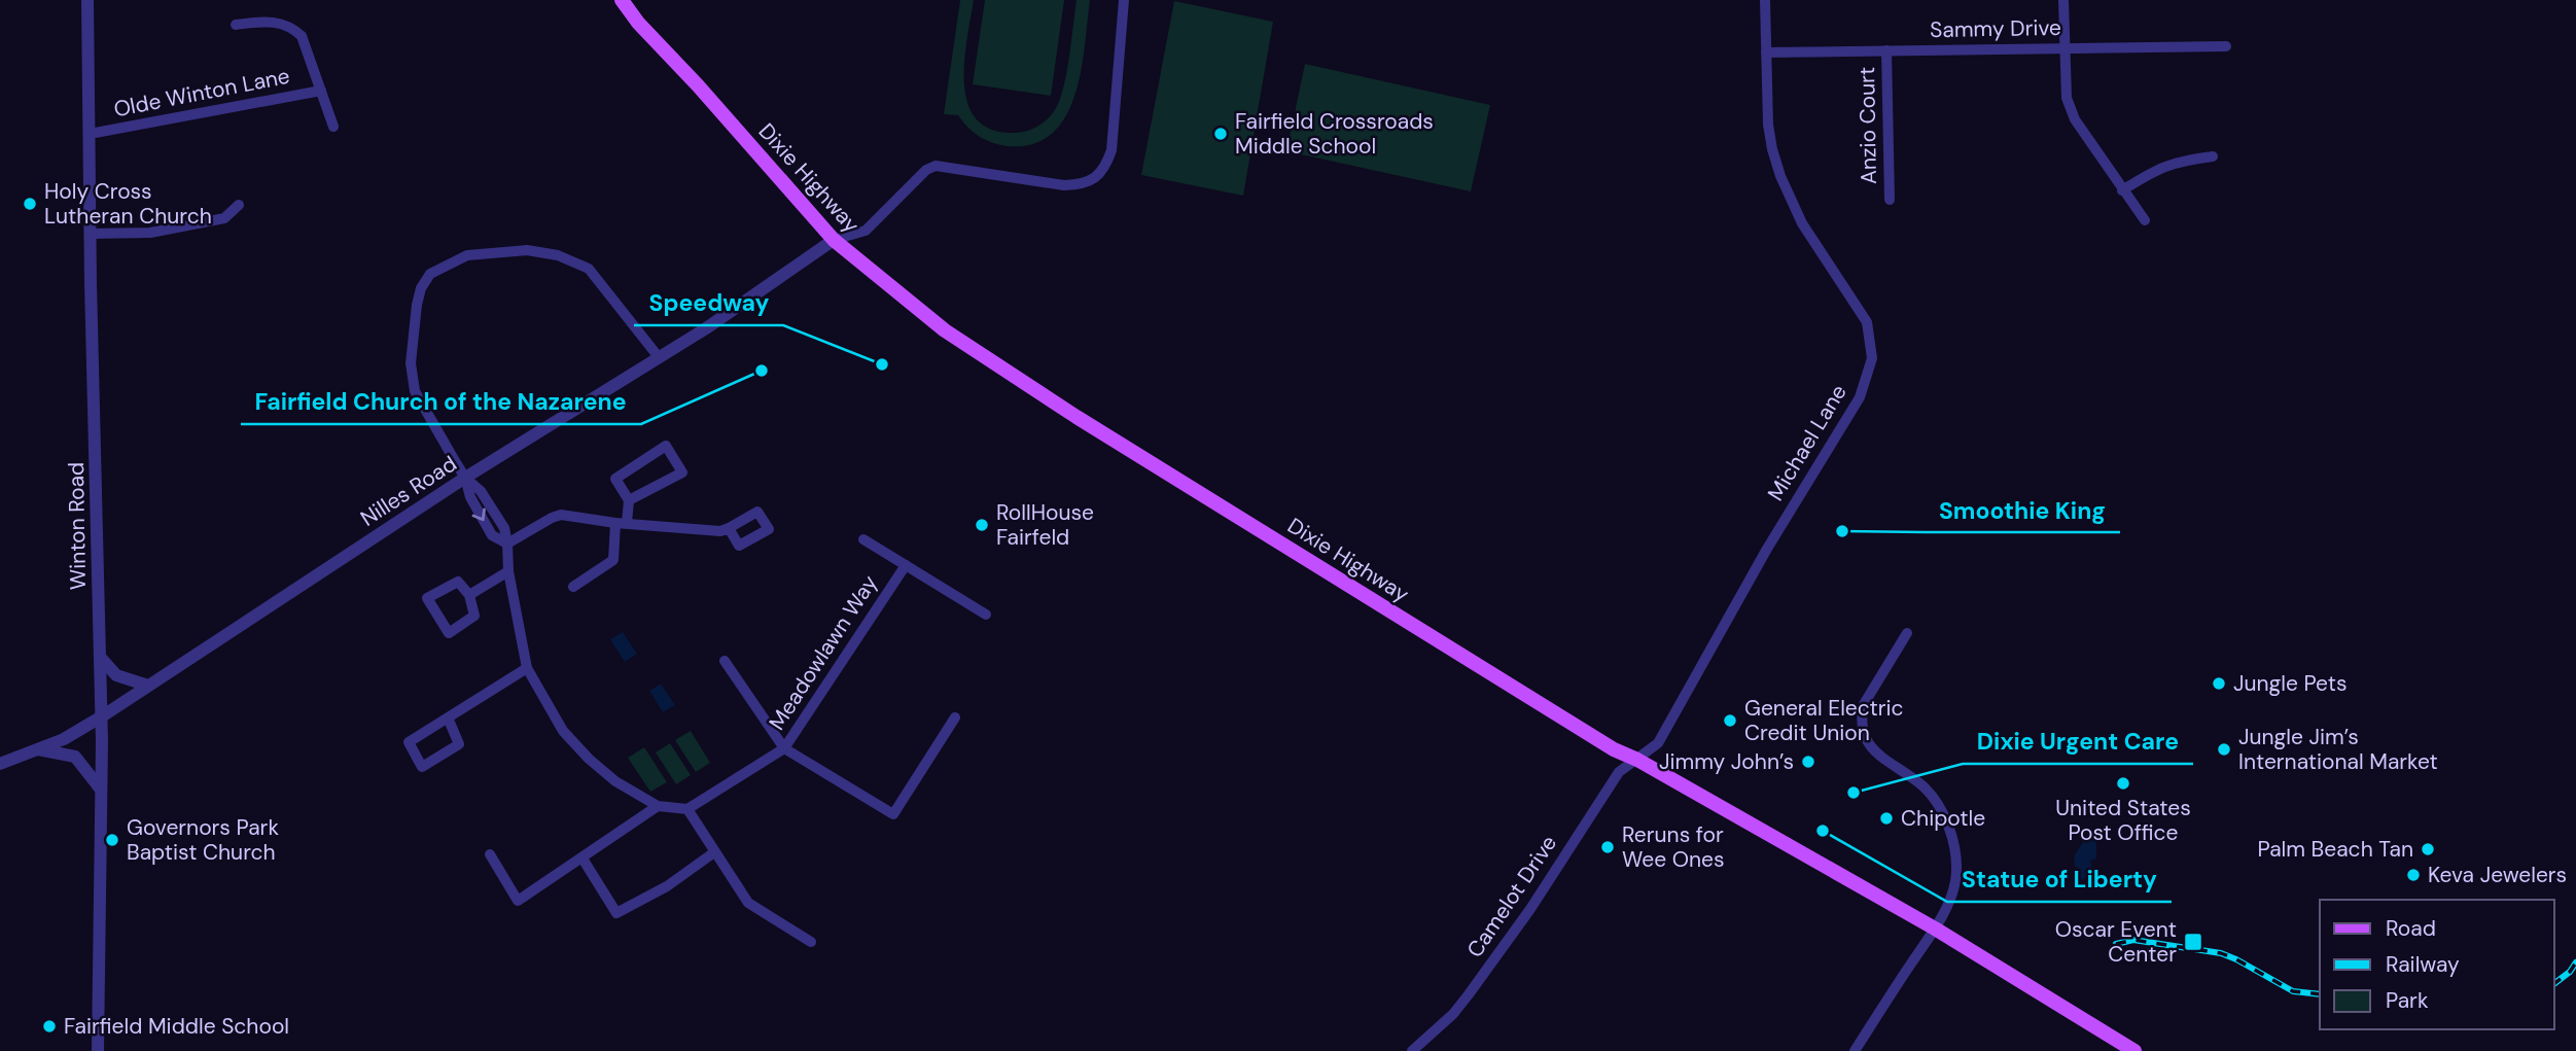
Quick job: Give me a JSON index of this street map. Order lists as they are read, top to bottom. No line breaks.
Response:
{"streets":{"main road":["Dixie Highway"],"street":["Sammy Drive","Olde Winton Lane","Anzio Court","Michael Lane","Nilles Road","Winton Road","Meadowlawn Way","Camelot Drive"]},"crossings":[["Sammy Drive","Anzio Court"],["Sammy Drive","Michael Lane"],["Olde Winton Lane","Winton Road"],["Dixie Highway","Michael Lane"],["Dixie Highway","Nilles Road"],["Dixie Highway","Camelot Drive"],["Michael Lane","Camelot Drive"],["Nilles Road","Winton Road"]],"places":{"other":["Fairfield Crossroads Middle School","Holy Cross Lutheran Church","Speedway","Fairfield Church of the Nazarene","RollHouse Fairfeld","Smoothie King","Jungle Pets","General Electric Credit Union","Jungle Jim’s International Market","Jimmy John’s","United States Post Office","Dixie Urgent Care","Chipotle","Statue of Liberty","Governors Park Baptist Church","Reruns for Wee Ones","Palm Beach Tan","Keva Jewelers","Fairfield Middle School"],"transit":["Oscar Event Center"]},"legend":["Road","Railway","Park"]}
